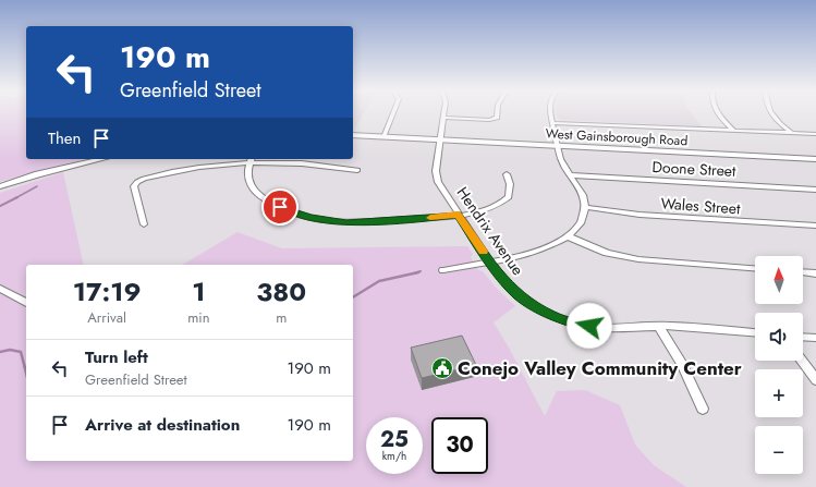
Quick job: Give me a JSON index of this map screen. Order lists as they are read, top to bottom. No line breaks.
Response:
{"streets":{"street":["West Gainsborough Road","Doone Street","Wales Street","Hendrix Avenue"]},"crossings":[["West Gainsborough Road","Hendrix Avenue"]],"places":{"public building":["Conejo Valley Community Center"]},"north":"top","page":{"turn":["190 m","Greenfield Street"],"then":"Then","map_buttons":["+","−"],"eta":["17:19","Arrival","1","min","380","m"],"list":[{"name":"Turn left","note":"Greenfield Street","value":"190 m"},{"name":"Arrive at destination","value":"190 m"}],"speed":"25 km/h","limit":"30"}}
